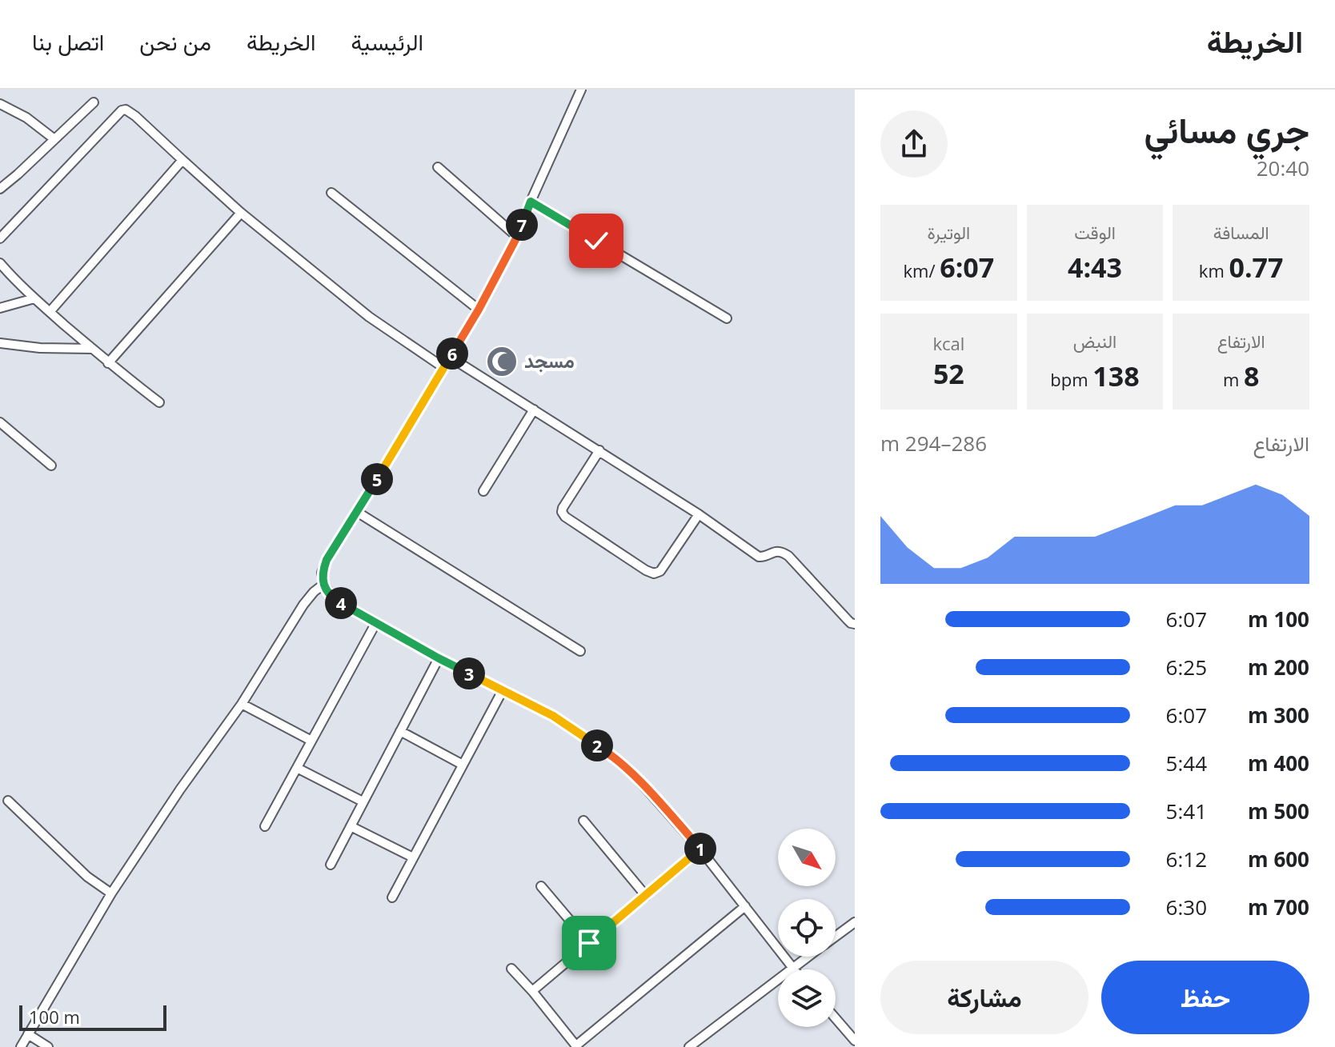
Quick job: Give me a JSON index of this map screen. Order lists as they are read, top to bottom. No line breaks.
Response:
{"places":{"mosque":["مسجد"]},"scale_bar":"100 m","north":"bottom right","page":{"header":"الخريطة","nav":["الرئيسية","الخريطة","من نحن","اتصل بنا"],"heading":["جري مسائي","20:40"],"stats":[["المسافة","0.77 km"],["الوقت","4:43"],["الوتيرة","6:07 /km"],["الارتفاع","8 m"],["النبض","138 bpm"],["kcal","52"]],"pins":["7","6","5","4","3","2","1"],"chart":["الارتفاع","286–294 m"],"list":[{"name":"100 m","note":"6:07"},{"name":"200 m","note":"6:25"},{"name":"300 m","note":"6:07"},{"name":"400 m","note":"5:44"},{"name":"500 m","note":"5:41"},{"name":"600 m","note":"6:12"},{"name":"700 m","note":"6:30"}],"buttons":["حفظ","مشاركة"],"scale":"100 m"}}
